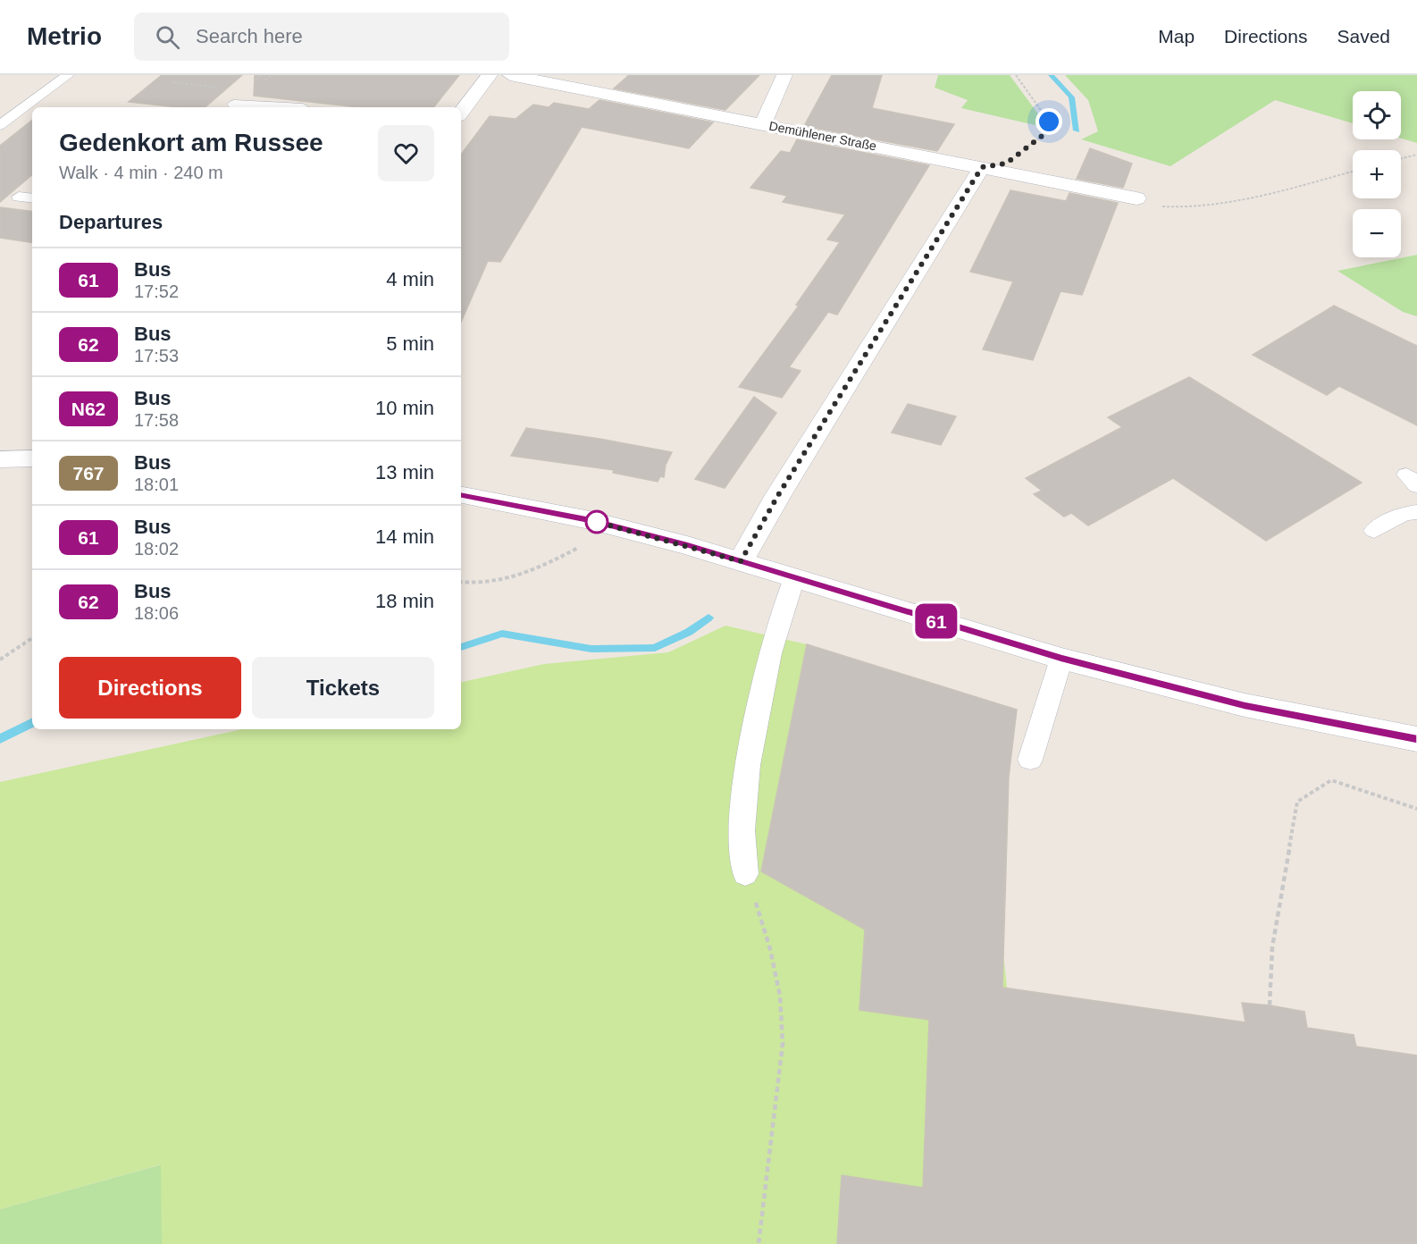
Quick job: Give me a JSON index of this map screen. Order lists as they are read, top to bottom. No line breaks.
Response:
{"streets":{"street":["Demühlener Straße"]},"lines":["bus line 61"],"page":{"header":"Metrio","search":"Search here","nav":["Map","Directions","Saved"],"on_map":"61","map_buttons":["+","−"],"heading":[["Gedenkort am Russee","Walk · 4 min · 240 m"],"Departures"],"list":[{"mark":"61","name":"Bus","note":"17:52","value":"4 min"},{"mark":"62","name":"Bus","note":"17:53","value":"5 min"},{"mark":"N62","name":"Bus","note":"17:58","value":"10 min"},{"mark":"767","name":"Bus","note":"18:01","value":"13 min"},{"mark":"61","name":"Bus","note":"18:02","value":"14 min"},{"mark":"62","name":"Bus","note":"18:06","value":"18 min"}],"buttons":["Directions","Tickets"]}}
